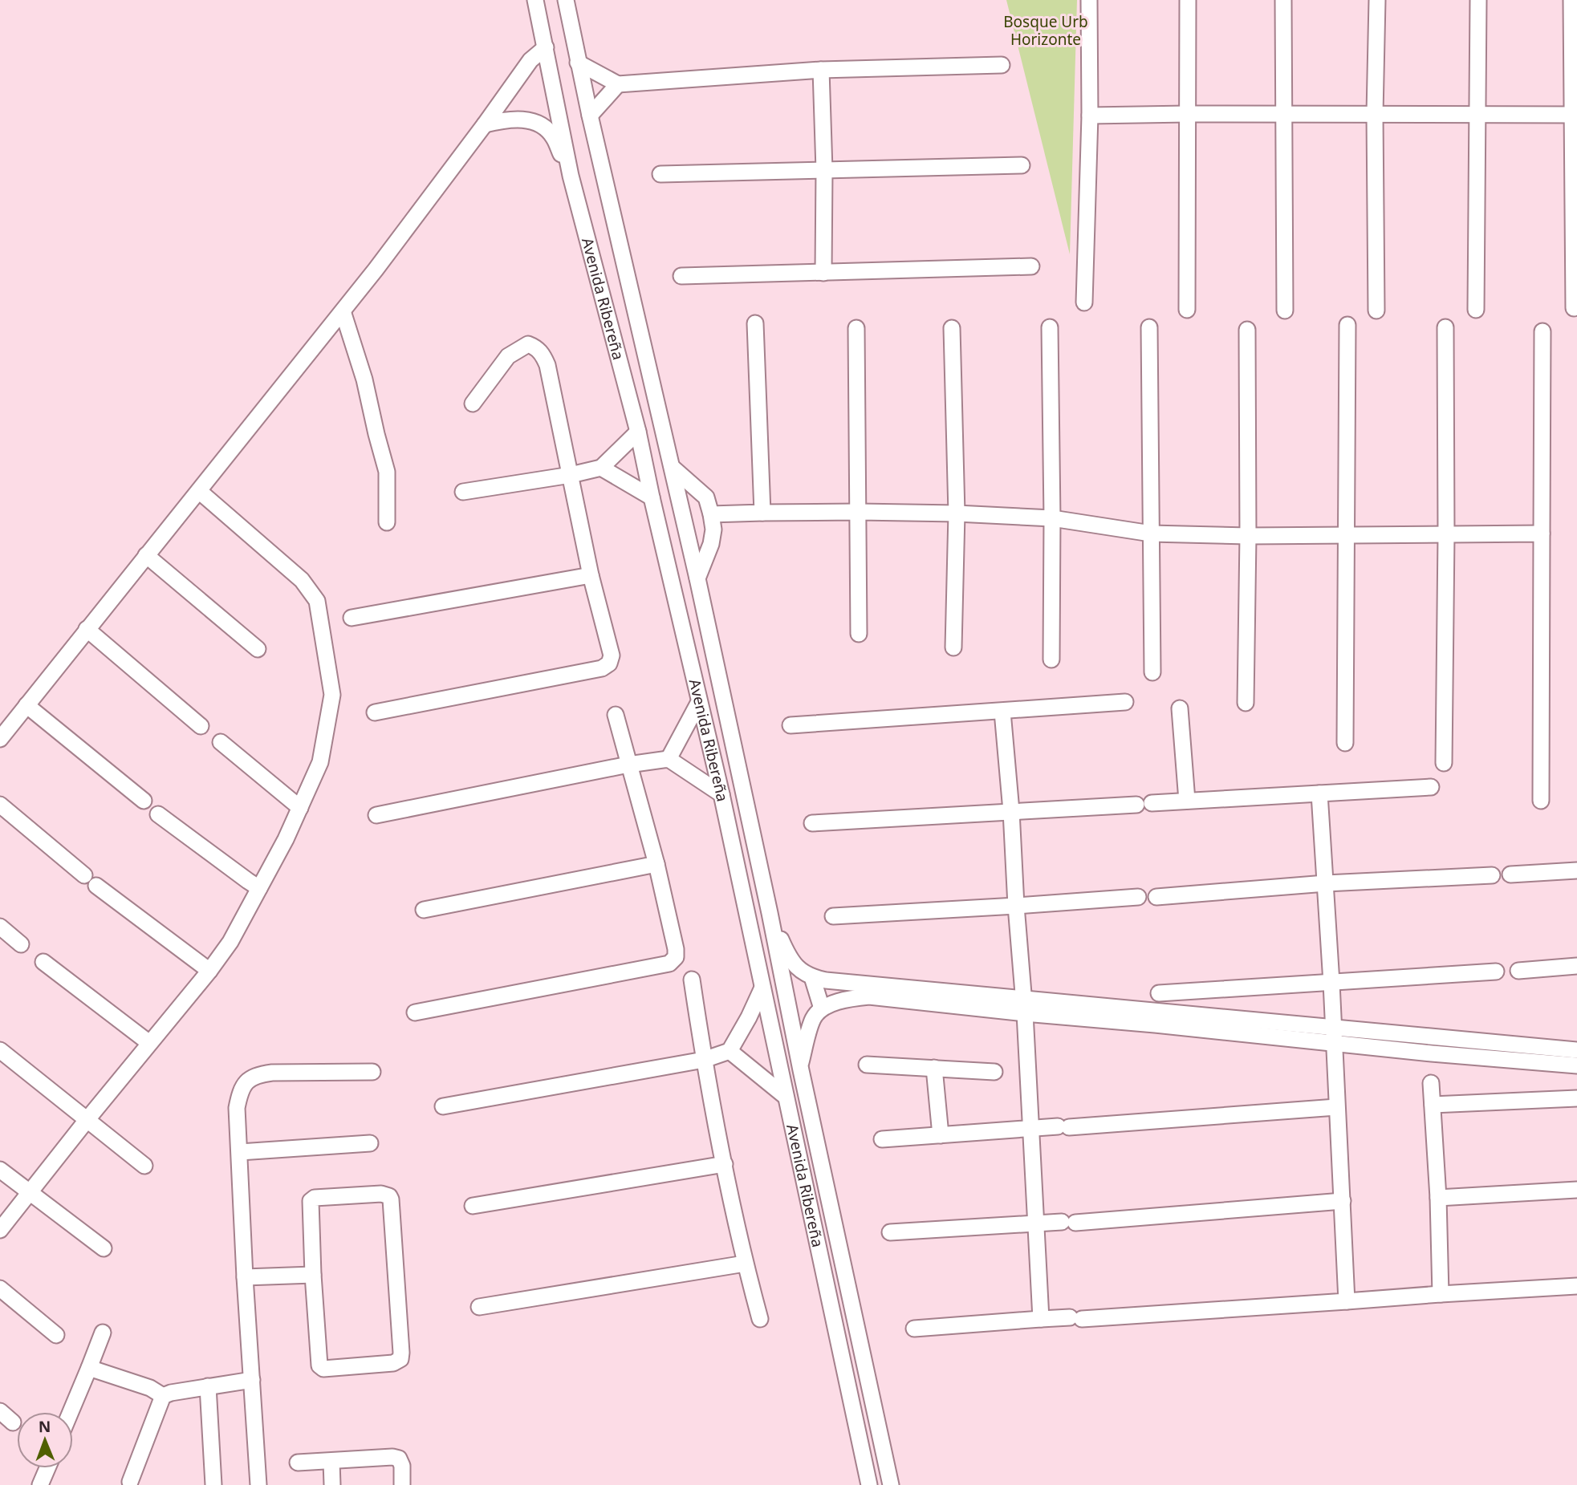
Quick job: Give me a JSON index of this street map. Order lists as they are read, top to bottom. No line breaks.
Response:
{"streets":{"street":["Avenida Ribereña"]},"parks":["Bosque Urb Horizonte"],"north":"top"}
